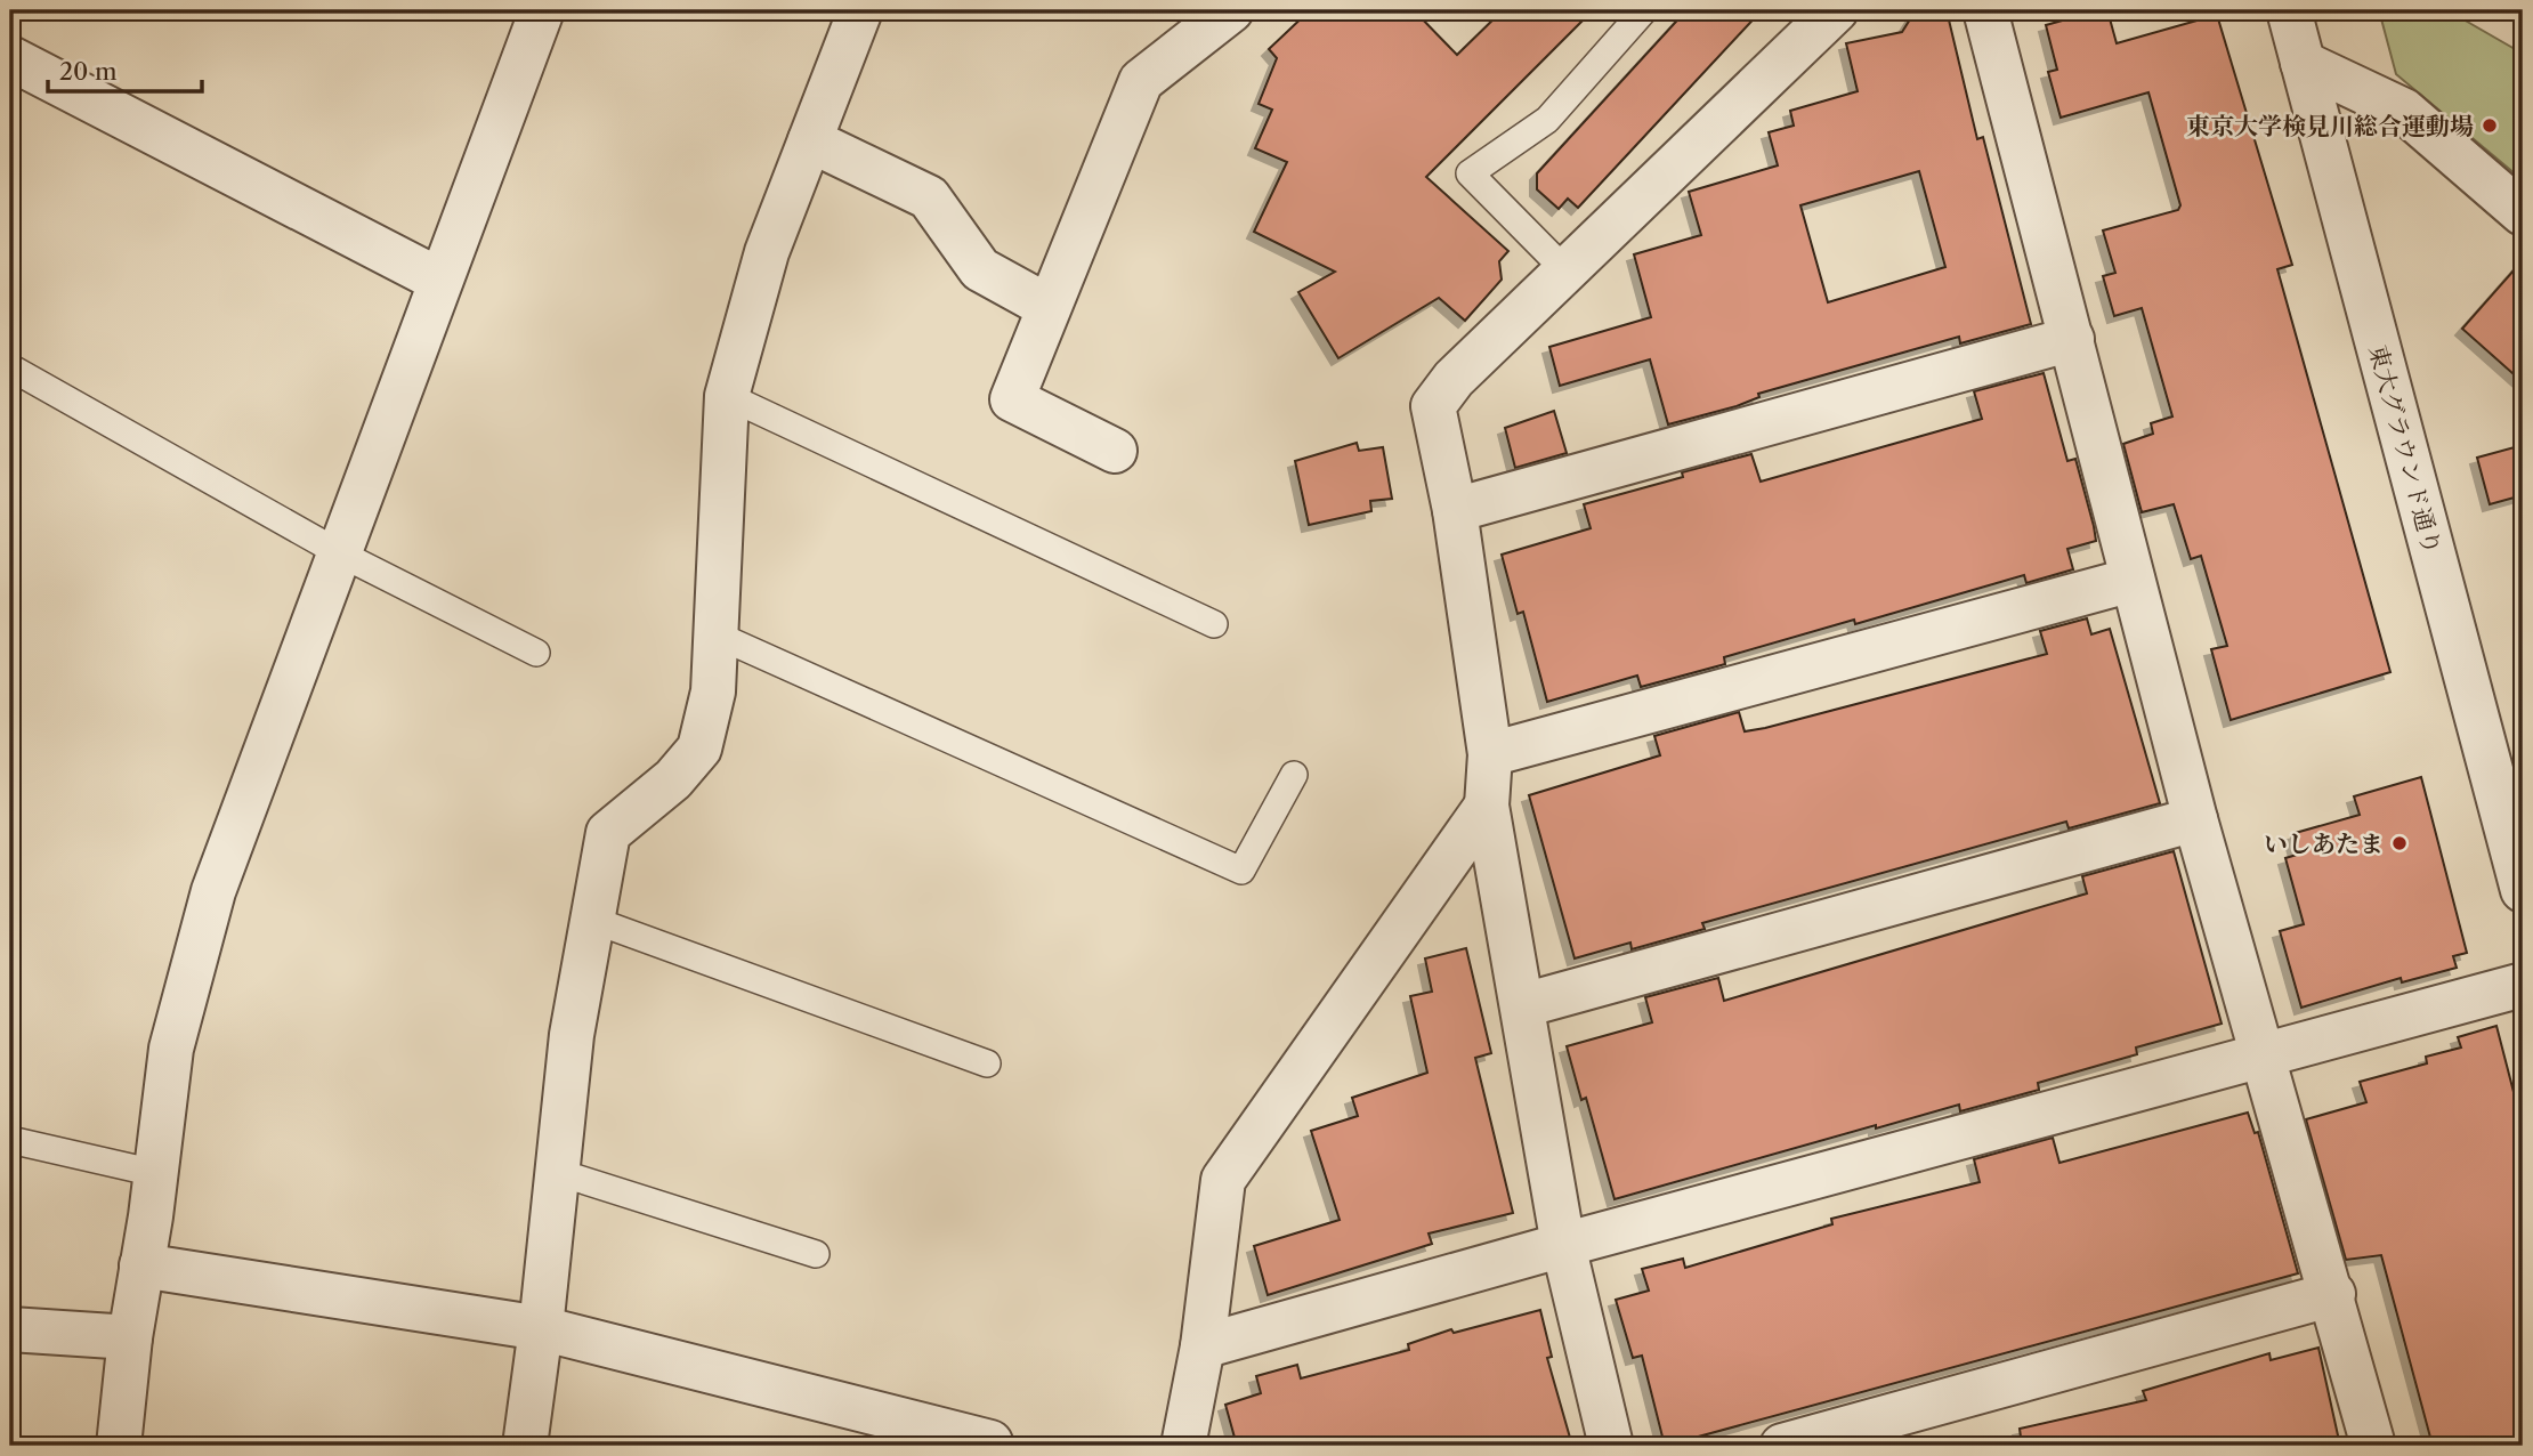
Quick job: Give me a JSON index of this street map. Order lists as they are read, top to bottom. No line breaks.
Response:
{"streets":{"street":["東大グラウンド通り"]},"places":["東京大学検見川総合運動場","いしあたま"],"scale_bar":"20 m"}
